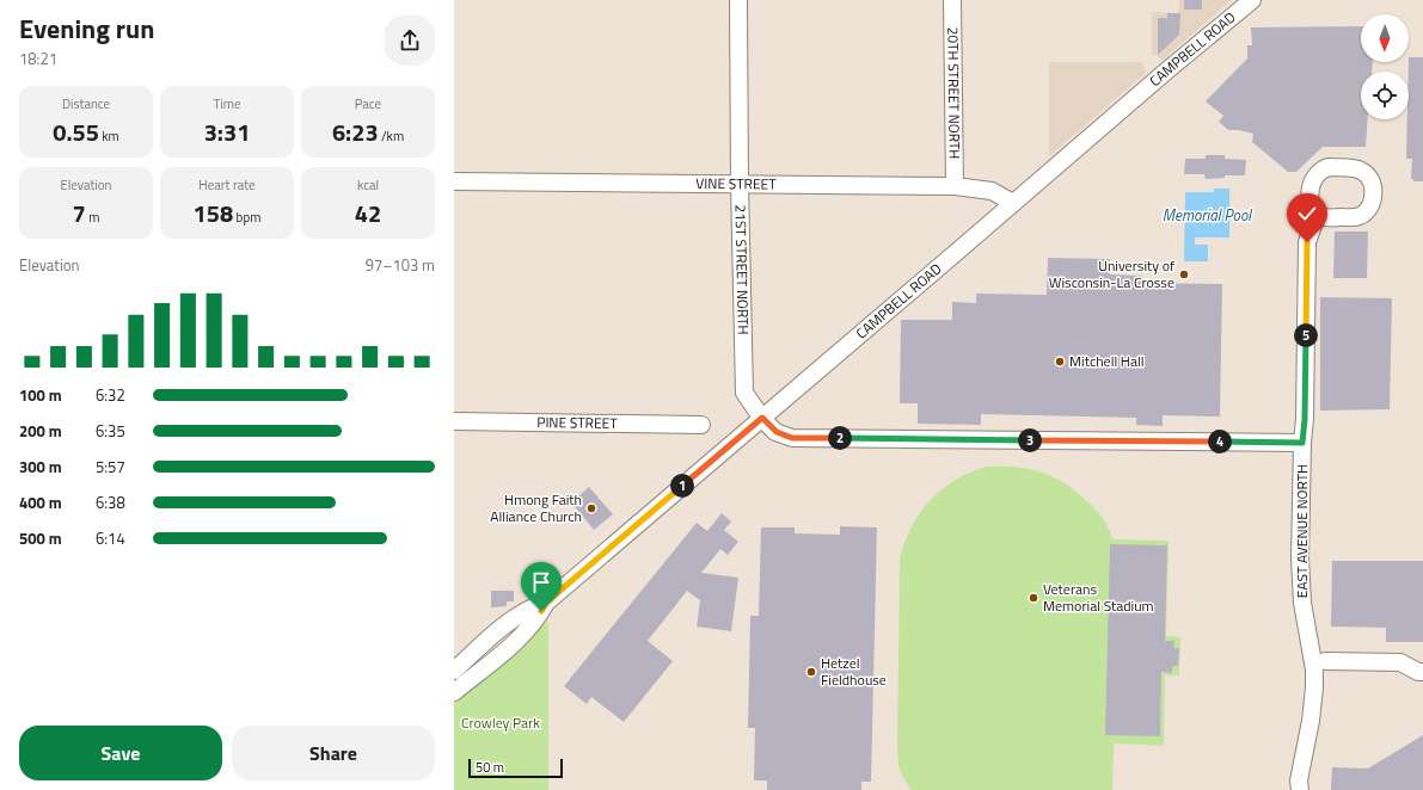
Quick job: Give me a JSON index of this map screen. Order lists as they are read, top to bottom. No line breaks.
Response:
{"streets":{"street":["CAMPBELL ROAD","20TH STREET NORTH","VINE STREET","21ST STREET NORTH","PINE STREET","EAST AVENUE NORTH"]},"crossings":[["CAMPBELL ROAD","VINE STREET"],["CAMPBELL ROAD","21ST STREET NORTH"],["20TH STREET NORTH","VINE STREET"],["VINE STREET","21ST STREET NORTH"]],"water":["Memorial Pool"],"parks":["Crowley Park"],"places":["University of Wisconsin-La Crosse","Mitchell Hall","Hmong Faith Alliance Church","Veterans Memorial Stadium","Hetzel Fieldhouse"],"scale_bar":"50 m","north":"bottom","page":{"heading":["Evening run","18:21"],"stats":[["Distance","0.55 km"],["Time","3:31"],["Pace","6:23 /km"],["Elevation","7 m"],["Heart rate","158 bpm"],["kcal","42"]],"chart":["Elevation","97–103 m"],"pins":["5","2","3","4","1"],"list":[{"name":"100 m","note":"6:32"},{"name":"200 m","note":"6:35"},{"name":"300 m","note":"5:57"},{"name":"400 m","note":"6:38"},{"name":"500 m","note":"6:14"}],"buttons":["Save","Share"],"scale":"50 m"}}
